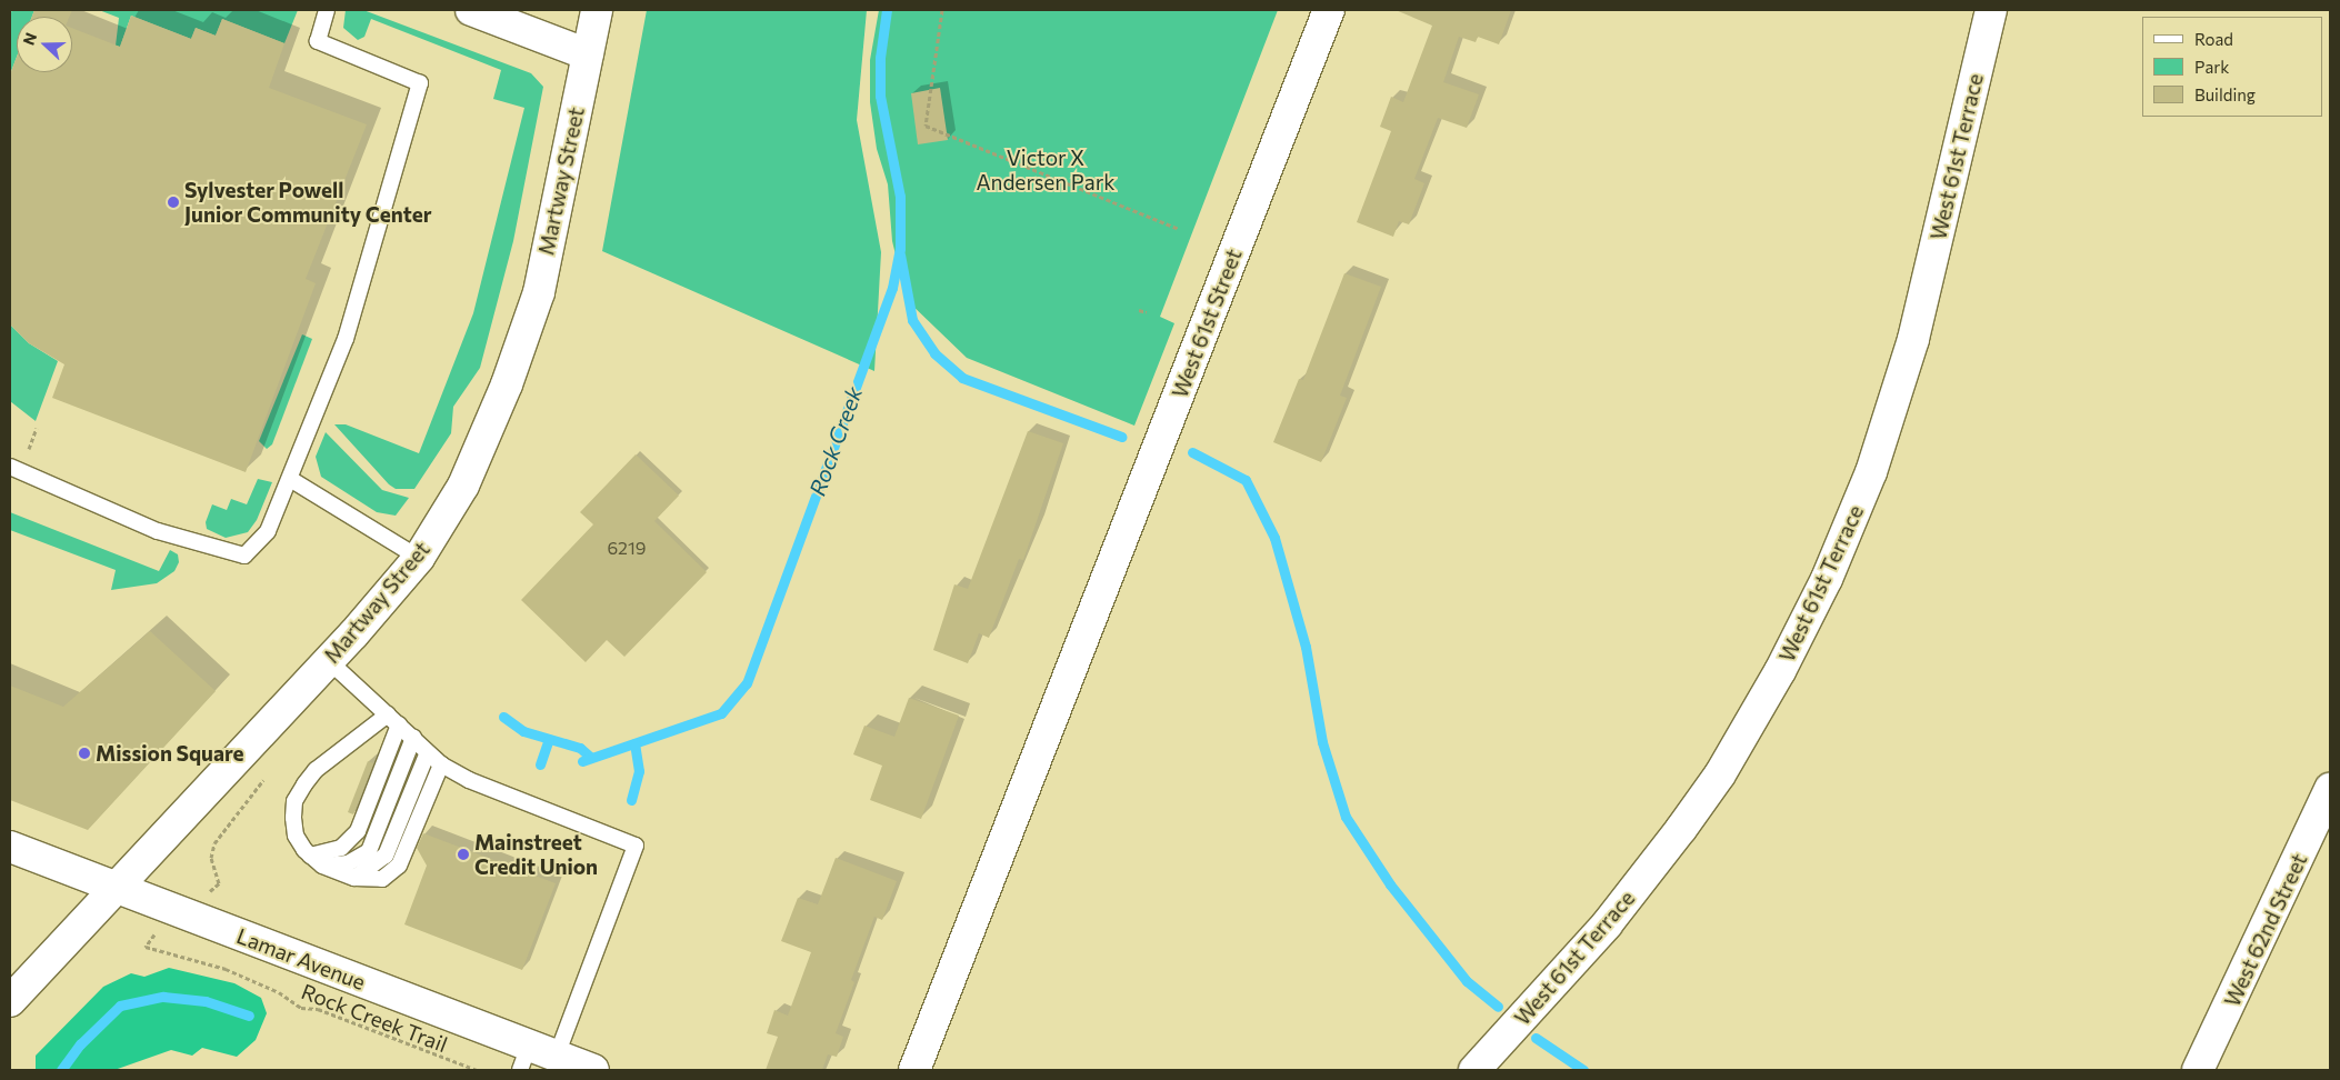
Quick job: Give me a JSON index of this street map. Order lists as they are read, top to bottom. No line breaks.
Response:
{"streets":{"street":["West 61st Terrace","Martway Street","West 61st Street","West 62nd Street","Lamar Avenue"],"path":["Rock Creek Trail"]},"crossings":[["Martway Street","Lamar Avenue"]],"water":["Rock Creek"],"parks":["Victor X Andersen Park"],"places":["Sylvester Powell Junior Community Center","Mission Square","Mainstreet Credit Union"],"house_numbers":["6219"],"legend":["Road","Park","Building"],"north":"left"}
